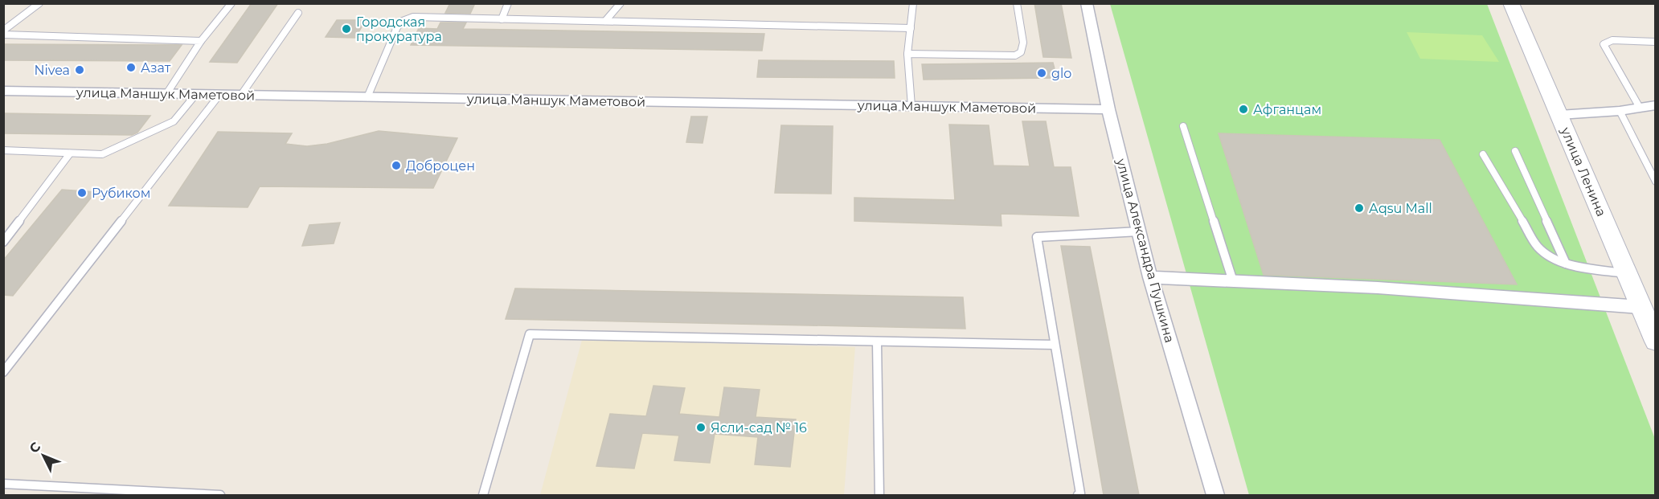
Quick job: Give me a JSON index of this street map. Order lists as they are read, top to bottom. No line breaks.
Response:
{"streets":{"street":["улица Маншук Маметовой","улица Ленина","улица Александра Пушкина"]},"crossings":[["улица Маншук Маметовой","улица Александра Пушкина"]],"places":["Городская прокуратура","Азат","Nivea","glo","Афганцам","Доброцен","Рубиком","Аqsu Mall","Ясли-сад № 16"],"north":"top left"}
